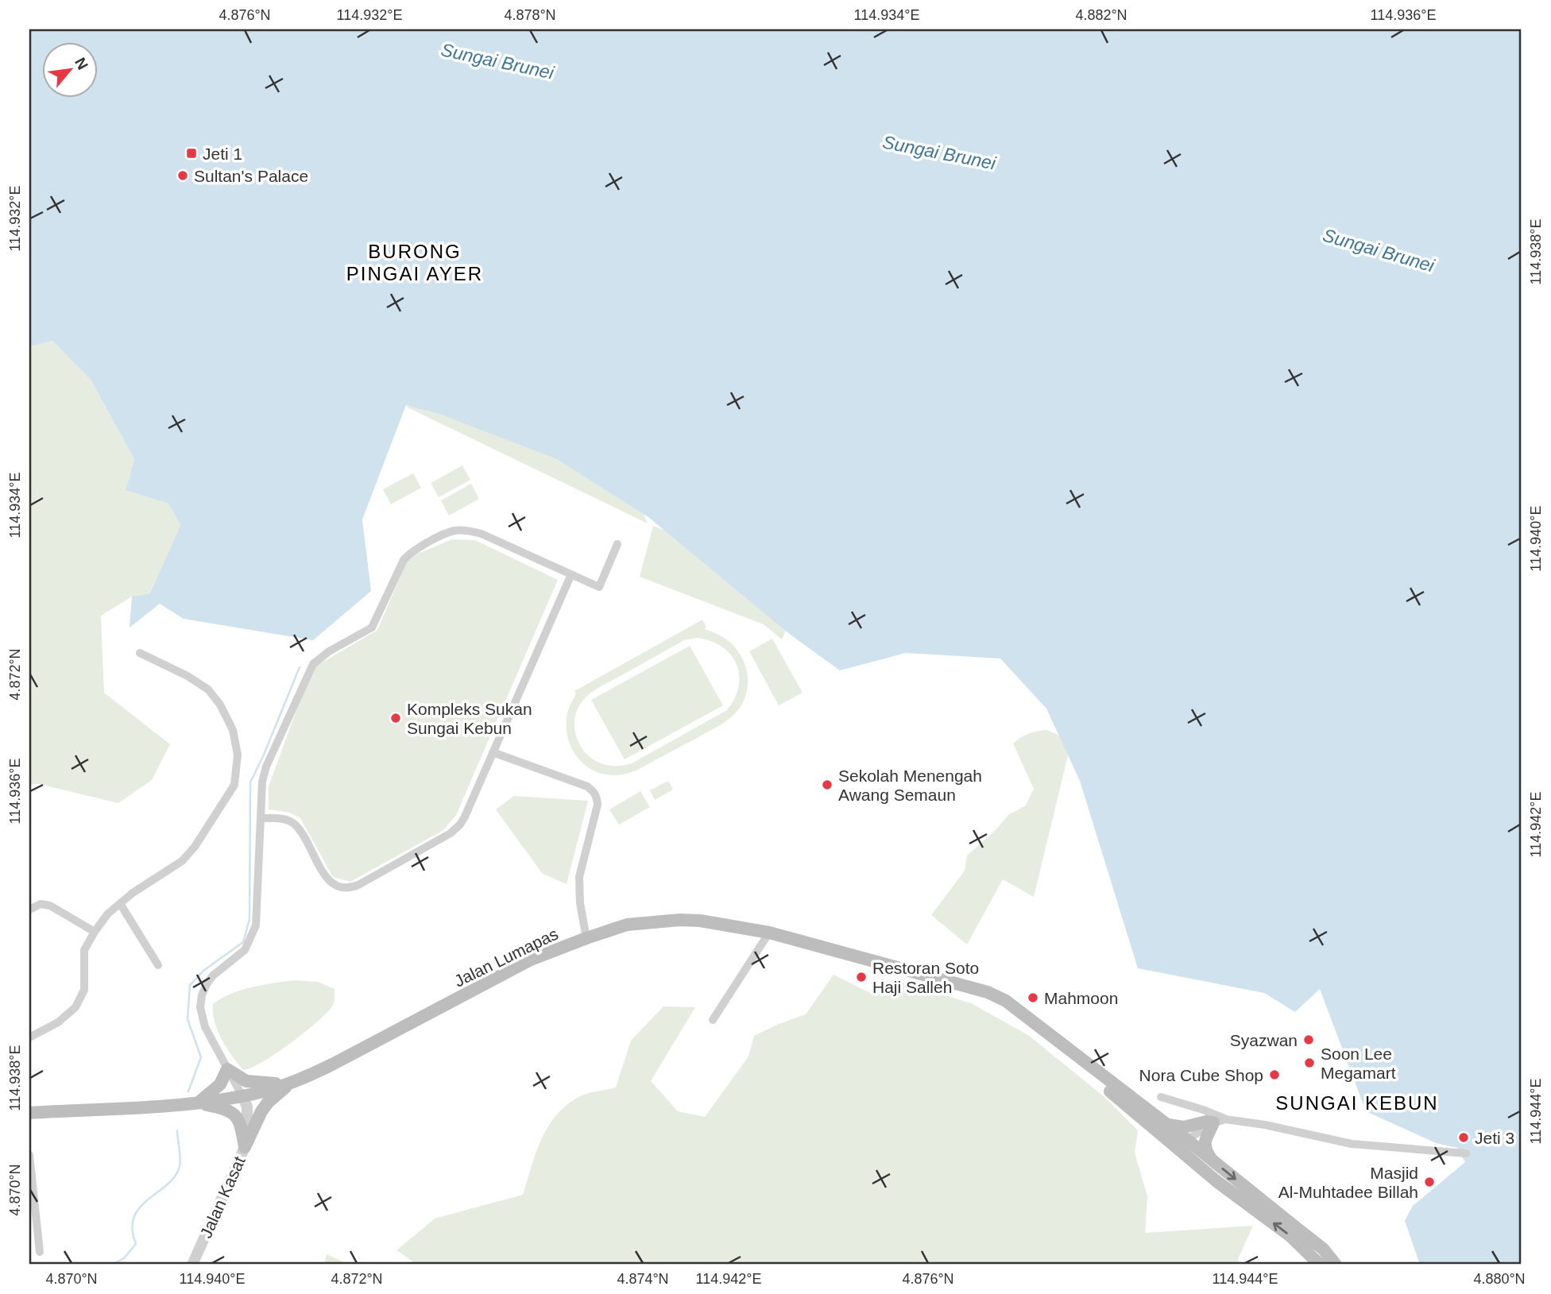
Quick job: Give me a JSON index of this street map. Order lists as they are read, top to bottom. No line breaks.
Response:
{"streets":{"main road":["Jalan Lumapas"],"street":["Jalan Kasat"]},"crossings":[["Jalan Lumapas","Jalan Kasat"]],"districts":["BURONG PINGAI AYER","SUNGAI KEBUN"],"water":["Sungai Brunei"],"places":{"transit":["Jeti 1"],"other":["Sultan's Palace","Kompleks Sukan Sungai Kebun","Sekolah Menengah Awang Semaun","Restoran Soto Haji Salleh","Mahmoon","Syazwan","Soon Lee Megamart","Nora Cube Shop","Jeti 3","Masjid Al-Muhtadee Billah"]},"north":"top right","coordinates":["4.876°N","114.932°E","4.878°N","114.934°E","4.882°N","114.936°E","114.938°E","114.940°E","4.872°N","114.942°E","114.944°E","4.870°N","4.874°N","4.880°N"]}
